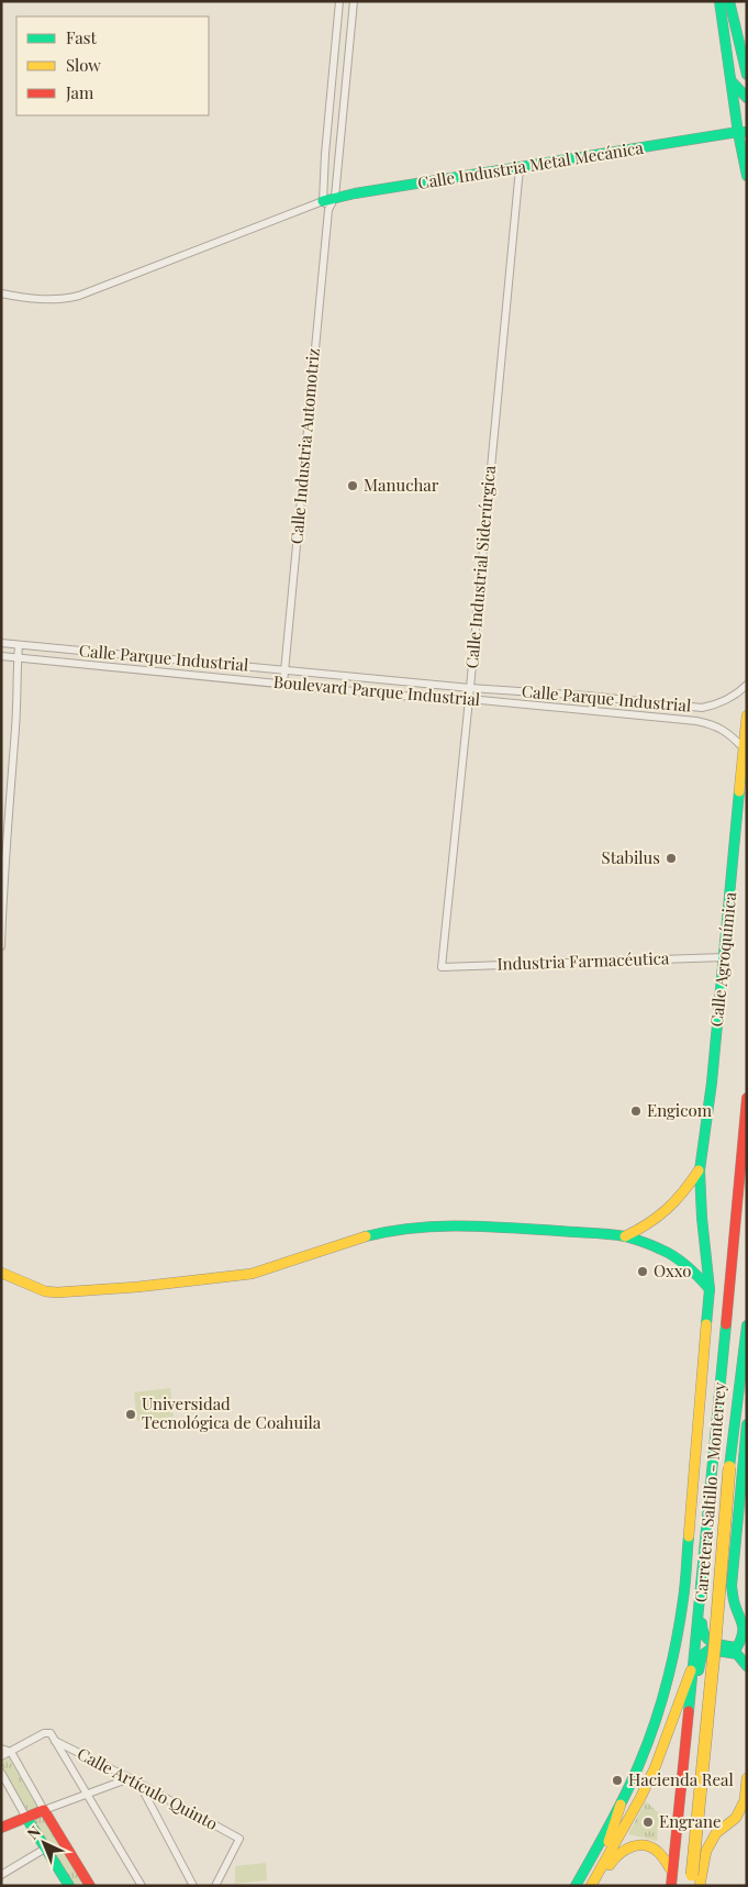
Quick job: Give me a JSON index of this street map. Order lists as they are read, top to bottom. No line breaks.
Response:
{"streets":{"main road":["Calle Industria Metal Mecánica","Calle Agroquímica","Carretera Saltillo - Monterrey"],"street":["Calle Industria Automotriz","Calle Industrial Siderúrgica","Calle Parque Industrial","Boulevard Parque Industrial","Industria Farmacéutica","Calle Artículo Quinto"]},"crossings":[["Calle Industria Metal Mecánica","Calle Industria Automotriz"],["Calle Industria Metal Mecánica","Calle Industrial Siderúrgica"],["Calle Industria Automotriz","Calle Parque Industrial"],["Calle Industria Automotriz","Boulevard Parque Industrial"],["Calle Industrial Siderúrgica","Calle Parque Industrial"],["Calle Industrial Siderúrgica","Boulevard Parque Industrial"],["Calle Industrial Siderúrgica","Industria Farmacéutica"],["Boulevard Parque Industrial","Calle Agroquímica"],["Calle Agroquímica","Industria Farmacéutica"]],"places":["Manuchar","Stabilus","Engicom","Oxxo","Universidad Tecnológica de Coahuila","Hacienda Real","Engrane"],"legend":["Fast","Slow","Jam"],"north":"top left"}
